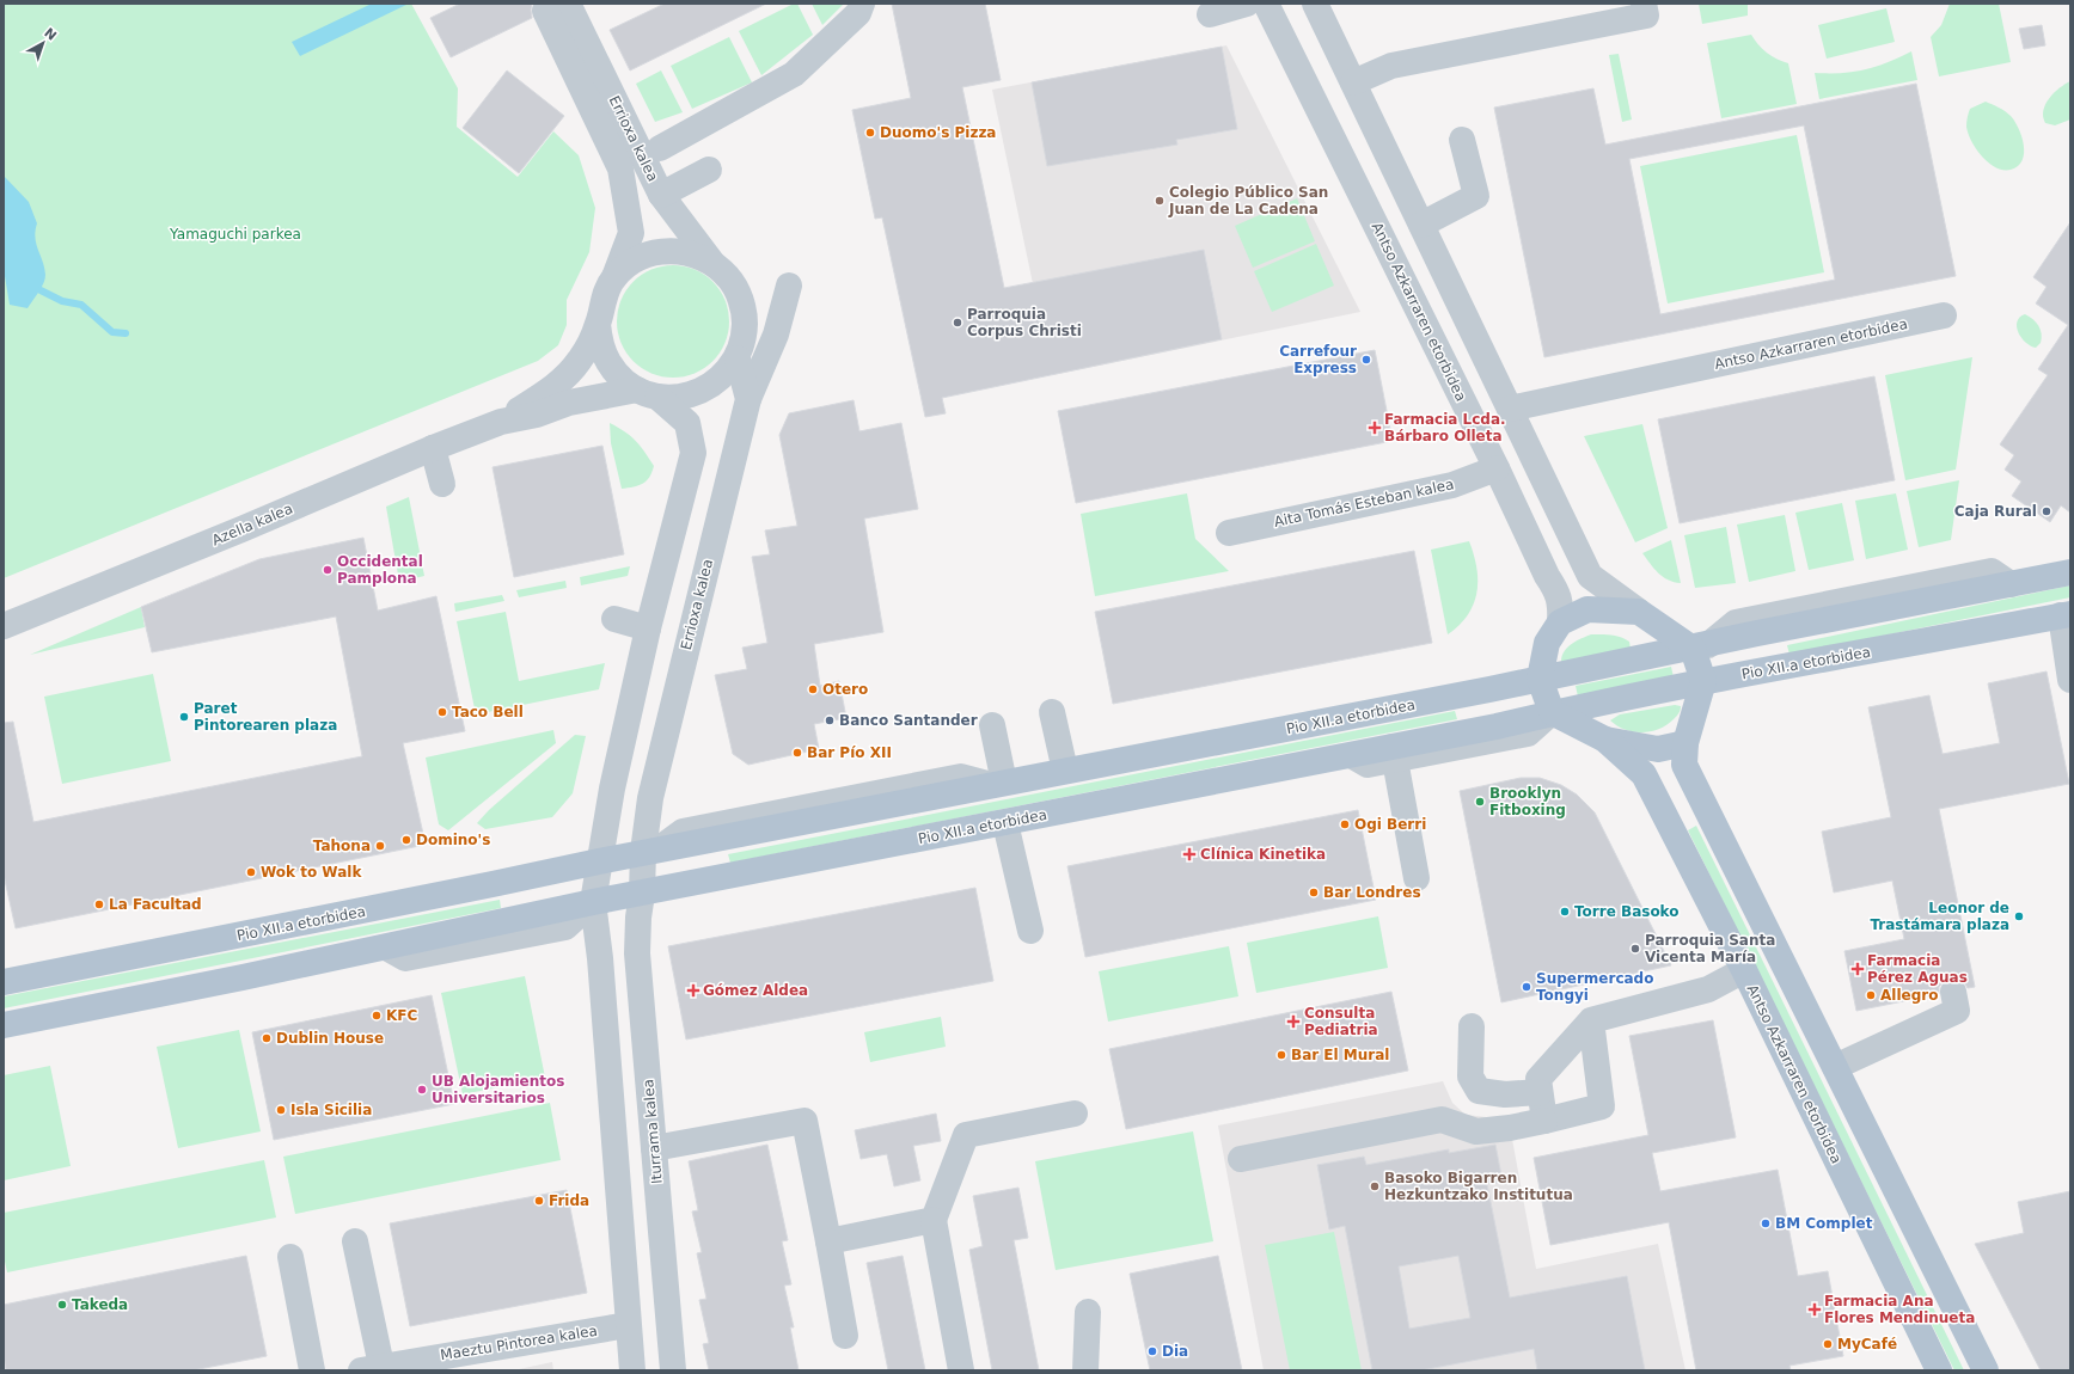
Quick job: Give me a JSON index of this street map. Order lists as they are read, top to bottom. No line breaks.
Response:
{"streets":{"main road":["Antso Azkarraren etorbidea","Pio XII.a etorbidea"],"street":["Errioxa kalea","Aita Tomás Esteban kalea","Azella kalea","Iturrama kalea","Maeztu Pintorea kalea"]},"crossings":[["Errioxa kalea","Azella kalea"],["Errioxa kalea","Pio XII.a etorbidea"],["Antso Azkarraren etorbidea","Aita Tomás Esteban kalea"],["Antso Azkarraren etorbidea","Pio XII.a etorbidea"],["Pio XII.a etorbidea","Iturrama kalea"]],"parks":["Yamaguchi parkea"],"places":{"other":["Duomo's Pizza","Colegio Público San Juan de La Cadena","Parroquia Corpus Christi","Carrefour Express","Caja Rural","Occidental Pamplona","Otero","Taco Bell","Paret Pintorearen plaza","Banco Santander","Bar Pío XII","Brooklyn Fitboxing","Ogi Berri","Domino's","Tahona","Wok to Walk","Bar Londres","La Facultad","Torre Basoko","Leonor de Trastámara plaza","Parroquia Santa Vicenta María","Supermercado Tongyi","Allegro","KFC","Dublin House","Bar El Mural","UB Alojamientos Universitarios","Isla Sicilia","Basoko Bigarren Hezkuntzako Institutua","Frida","BM Complet","Takeda","MyCafé","Dia"],"health":["Farmacia Lcda. Bárbaro Olleta","Clínica Kinetika","Farmacia Pérez Aguas","Gómez Aldea","Consulta Pediatria","Farmacia Ana Flores Mendinueta"]},"north":"top right"}
